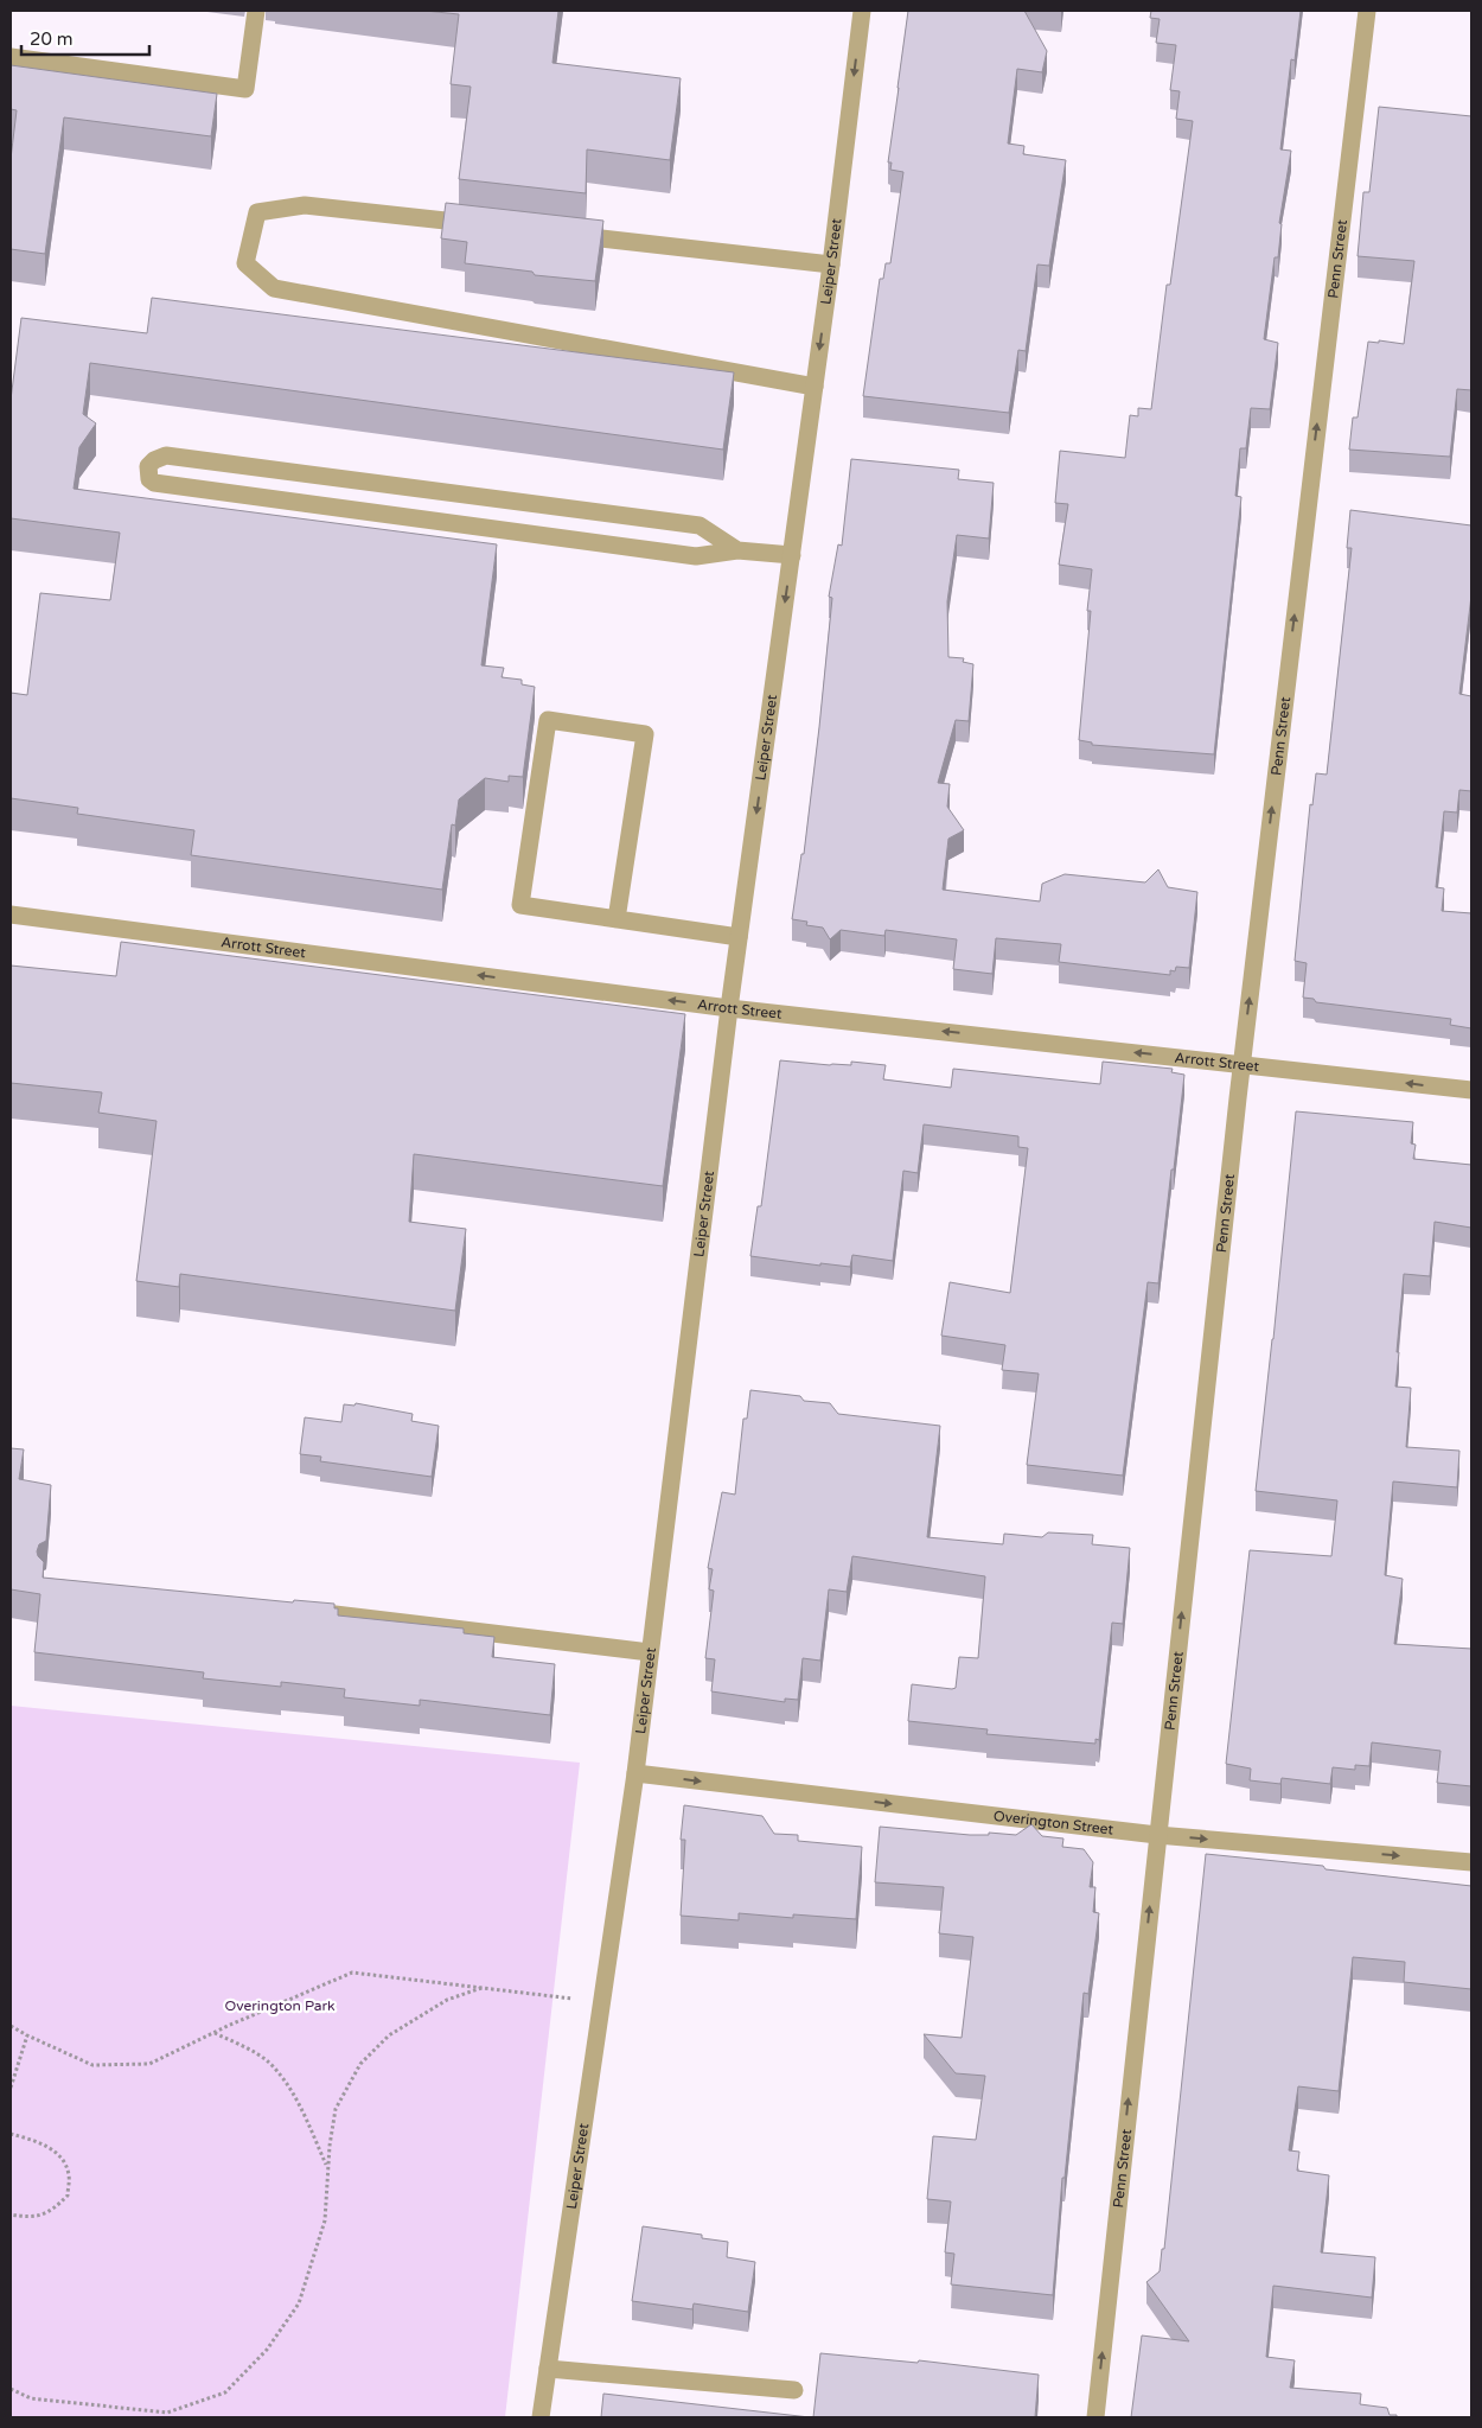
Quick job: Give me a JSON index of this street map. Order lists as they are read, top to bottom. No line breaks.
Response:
{"streets":{"street":["Penn Street","Leiper Street","Arrott Street","Overington Street"]},"crossings":[["Penn Street","Arrott Street"],["Penn Street","Overington Street"],["Leiper Street","Arrott Street"],["Leiper Street","Overington Street"]],"one_way":["Penn Street","Arrott Street","Overington Street"],"parks":["Overington Park"],"scale_bar":"20 m"}
